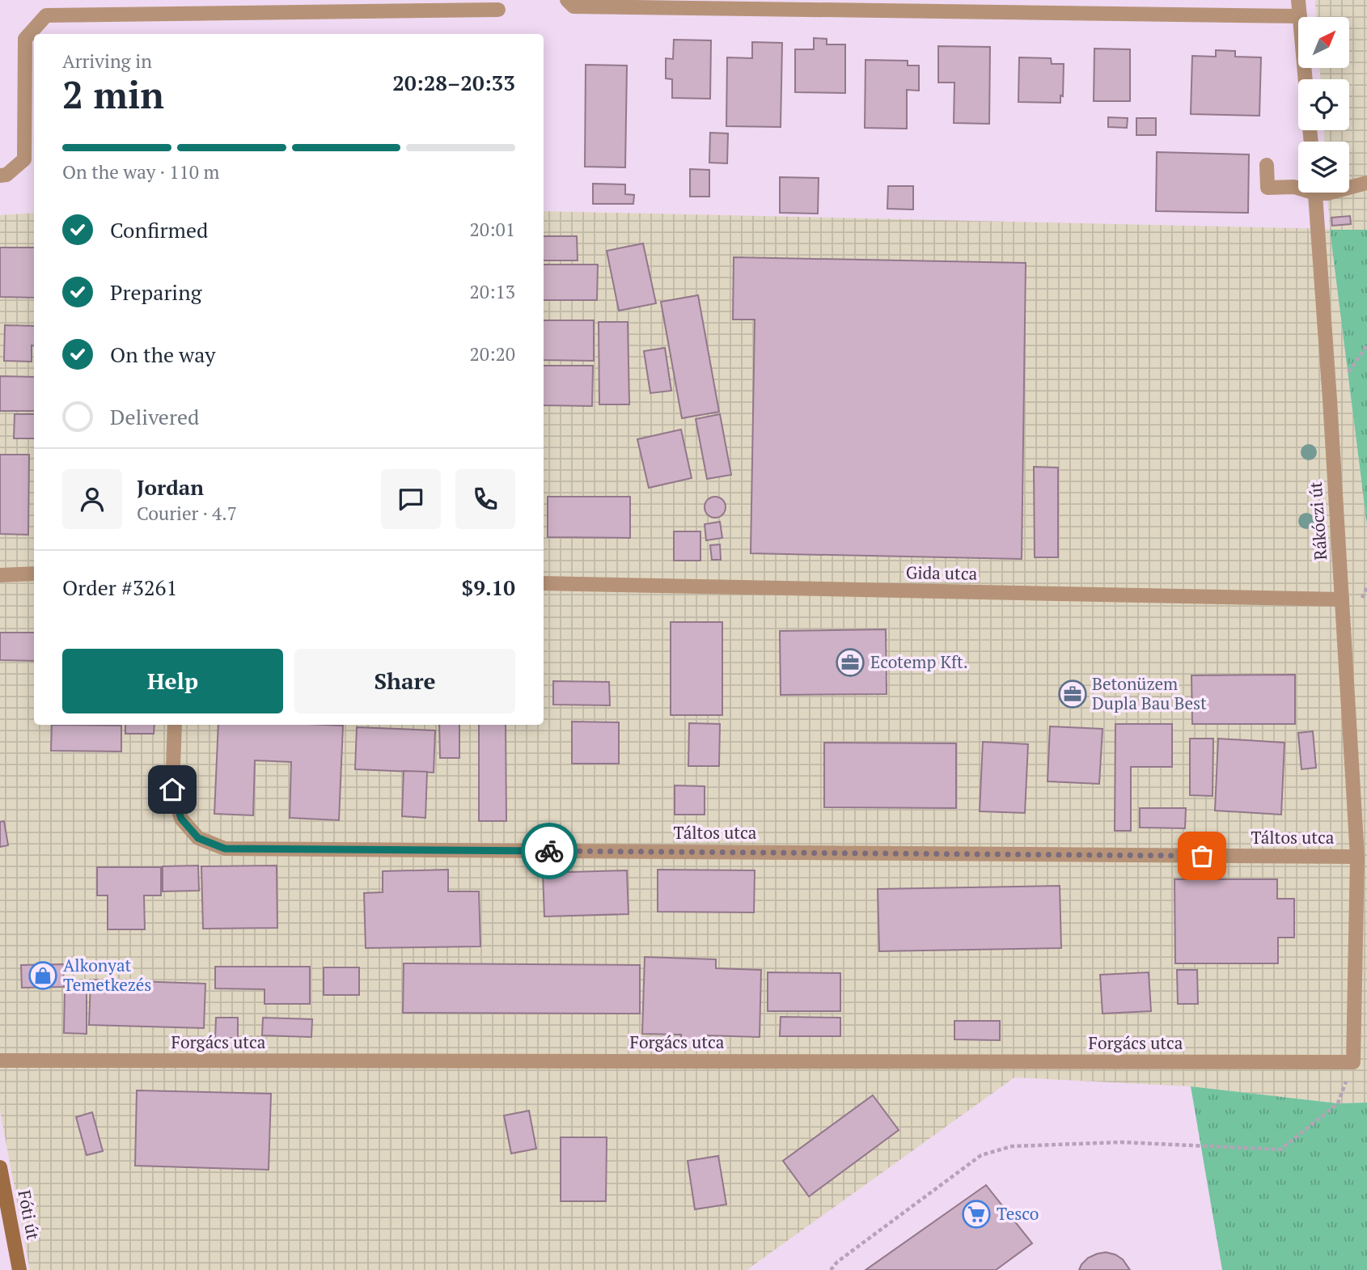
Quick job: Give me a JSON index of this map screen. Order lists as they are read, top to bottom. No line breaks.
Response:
{"streets":{"main road":["Fóti út"],"street":["Rákóczi út","Gida utca","Táltos utca","Forgács utca"]},"crossings":[["Rákóczi út","Gida utca"],["Rákóczi út","Táltos utca"],["Rákóczi út","Forgács utca"]],"places":{"office":["Ecotemp Kft.","Betonüzem Dupla Bau Best"],"shop":["Alkonyat Temetkezés"],"supermarket":["Tesco"]},"north":"top right","page":{"heading":["2 min","Arriving in","20:28–20:33"],"panel":["Jordan","Courier · 4.7","Order #3261","$9.10"],"bar":"On the way · 110 m","list":[["Confirmed","20:01"],["Preparing","20:13"],["On the way","20:20"],"Delivered"],"buttons":["Help","Share"]}}
